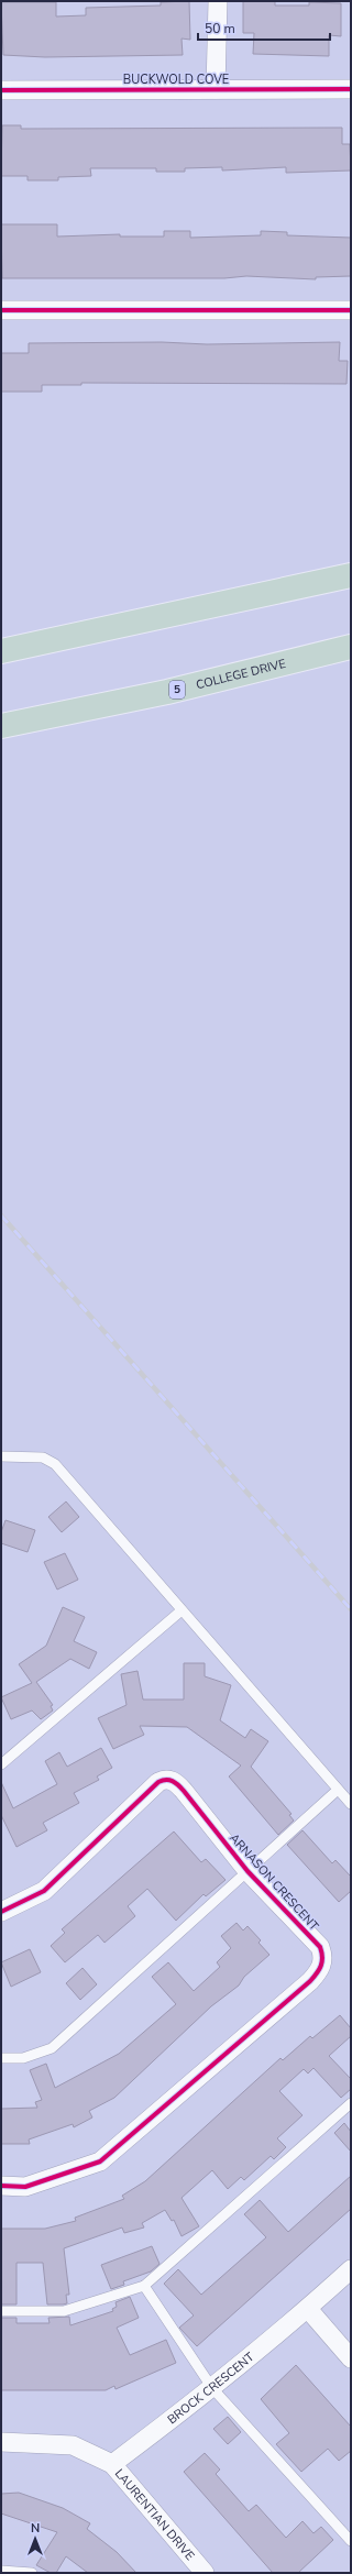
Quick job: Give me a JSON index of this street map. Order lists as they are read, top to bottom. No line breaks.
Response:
{"streets":{"highway":["COLLEGE DRIVE","5"],"street":["BUCKWOLD COVE","ARNASON CRESCENT","BROCK CRESCENT","LAURENTIAN DRIVE"]},"crossings":[["BROCK CRESCENT","LAURENTIAN DRIVE"]],"scale_bar":"50 m","north":"top"}
